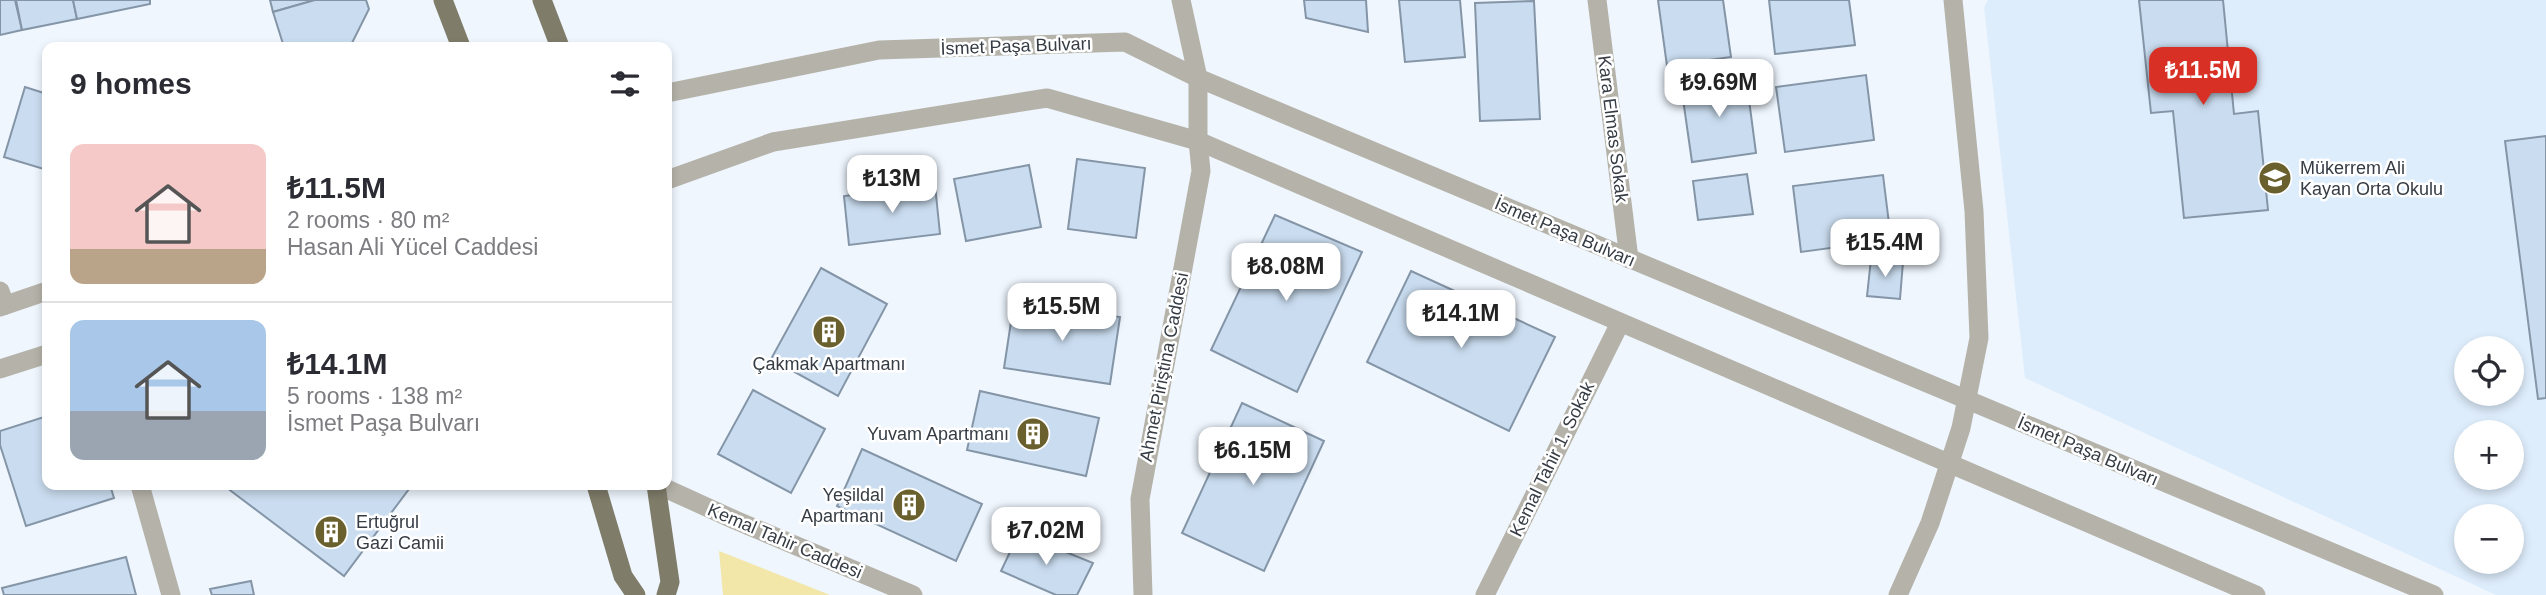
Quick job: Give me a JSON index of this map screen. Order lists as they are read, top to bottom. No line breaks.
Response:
{"streets":{"street":["İsmet Paşa Bulvarı","Kara Elmas Sokak","Ahmet Piriştina Caddesi","Kemal Tahir 1. Sokak","Kemal Tahir Caddesi"]},"crossings":[["İsmet Paşa Bulvarı","Kara Elmas Sokak"],["İsmet Paşa Bulvarı","Ahmet Piriştina Caddesi"]],"places":{"school or university":["Mükerrem Ali Kayan Orta Okulu"],"building":["Çakmak Apartmanı","Yuvam Apartmanı","Yeşildal Apartmanı","Ertuğrul Gazi Camii"]},"page":{"heading":"9 homes","price":["₺11.5M","₺9.69M","₺13M","₺15.4M","₺8.08M","₺15.5M","₺14.1M","₺6.15M","₺7.02M"],"list":[{"name":"₺11.5M","note":"2 rooms · 80 m² · Hasan Ali Yücel Caddesi"},{"name":"₺14.1M","note":"5 rooms · 138 m² · İsmet Paşa Bulvarı"}],"map_buttons":["+","−"]}}
